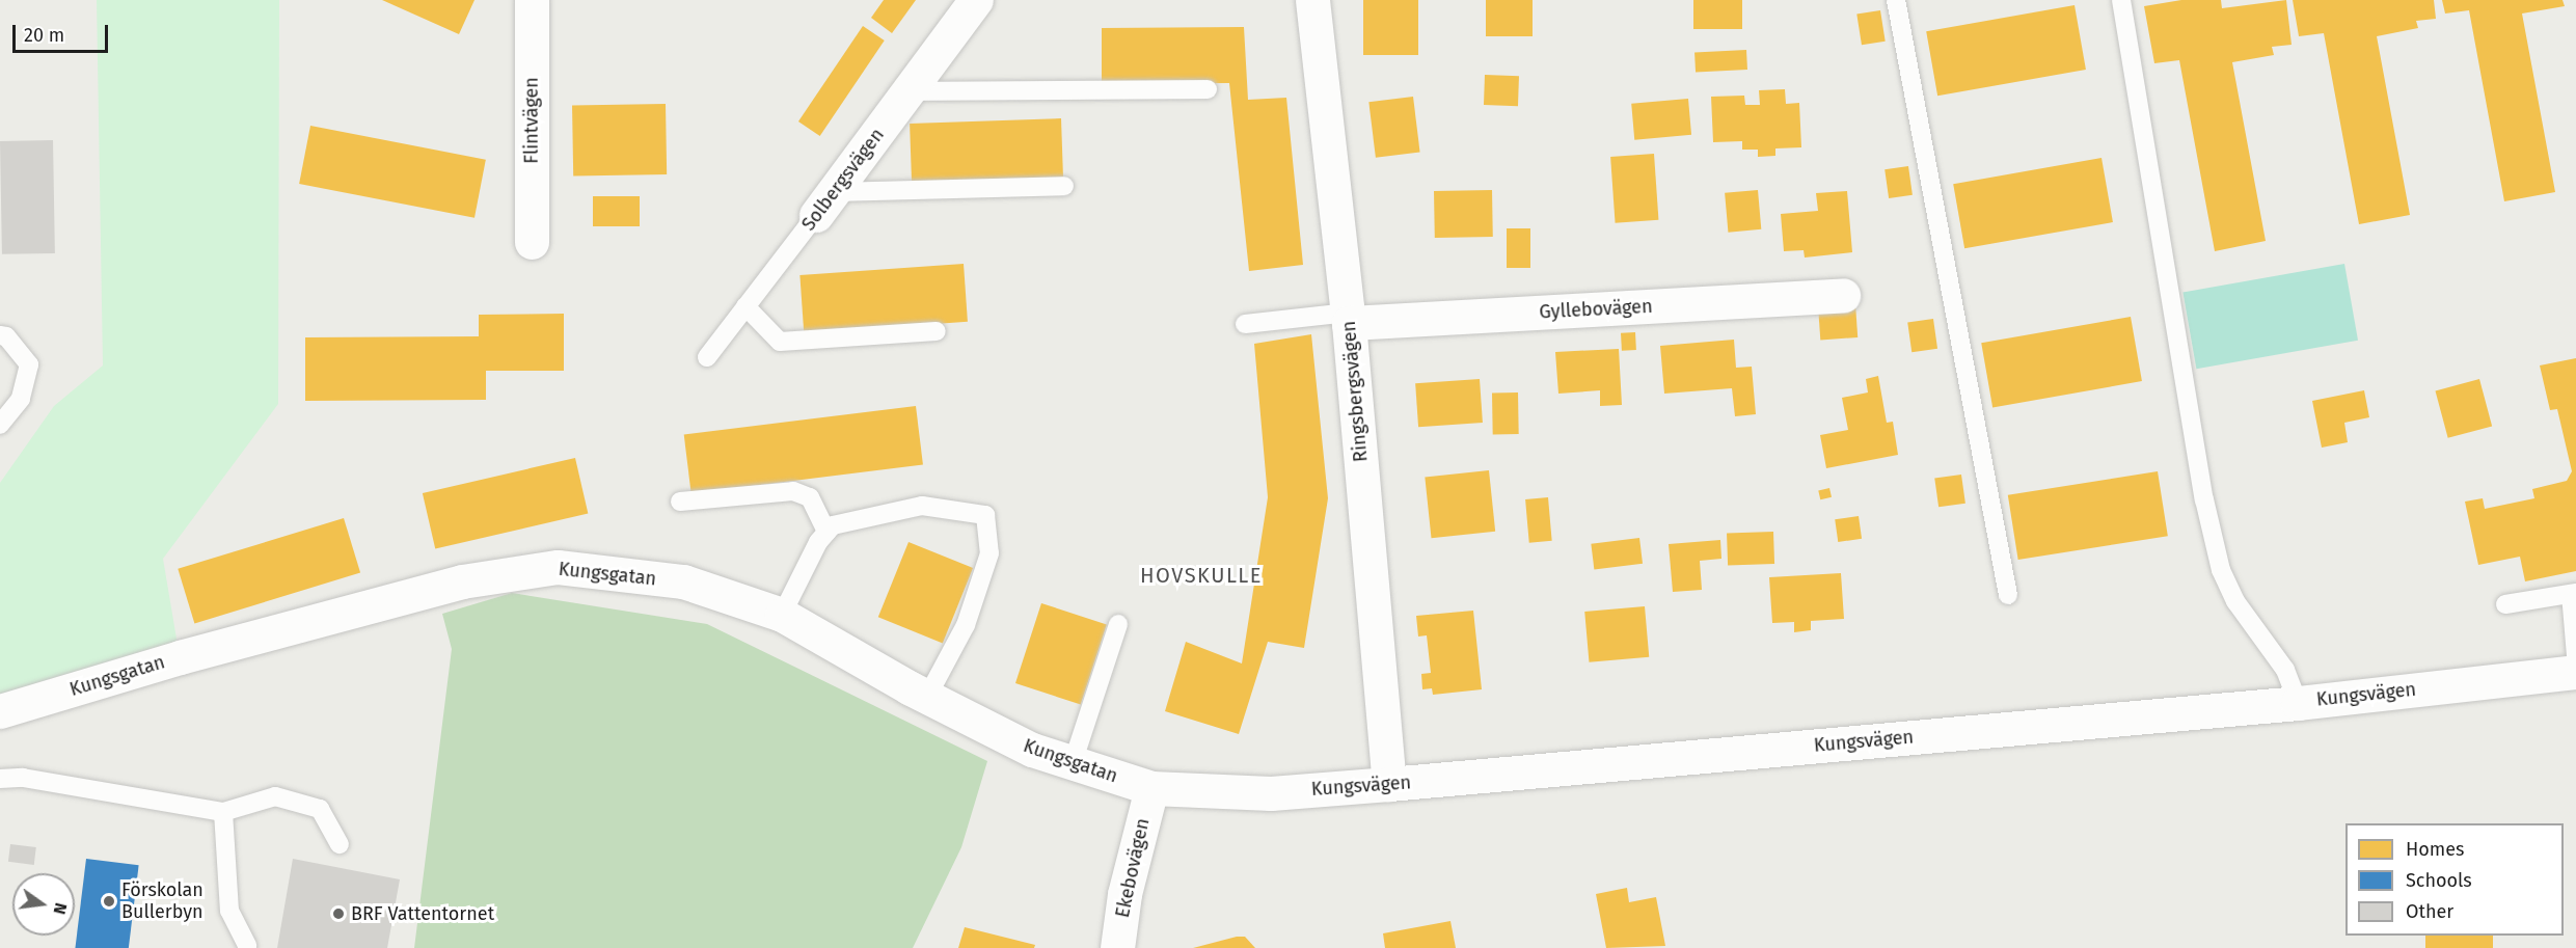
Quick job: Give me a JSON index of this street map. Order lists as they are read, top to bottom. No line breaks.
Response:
{"streets":{"street":["Flintvägen","Solbergsvägen","Gyllebovägen","Ringsbergsvägen","Kungsgatan","Kungsvägen","Ekebovägen"]},"crossings":[["Gyllebovägen","Ringsbergsvägen"],["Ringsbergsvägen","Kungsvägen"],["Kungsgatan","Kungsvägen"],["Kungsgatan","Ekebovägen"],["Kungsvägen","Ekebovägen"]],"districts":["HOVSKULLE"],"places":["Förskolan Bullerbyn","BRF Vattentornet"],"legend":["Homes","Schools","Other"],"scale_bar":"20 m","north":"right"}
